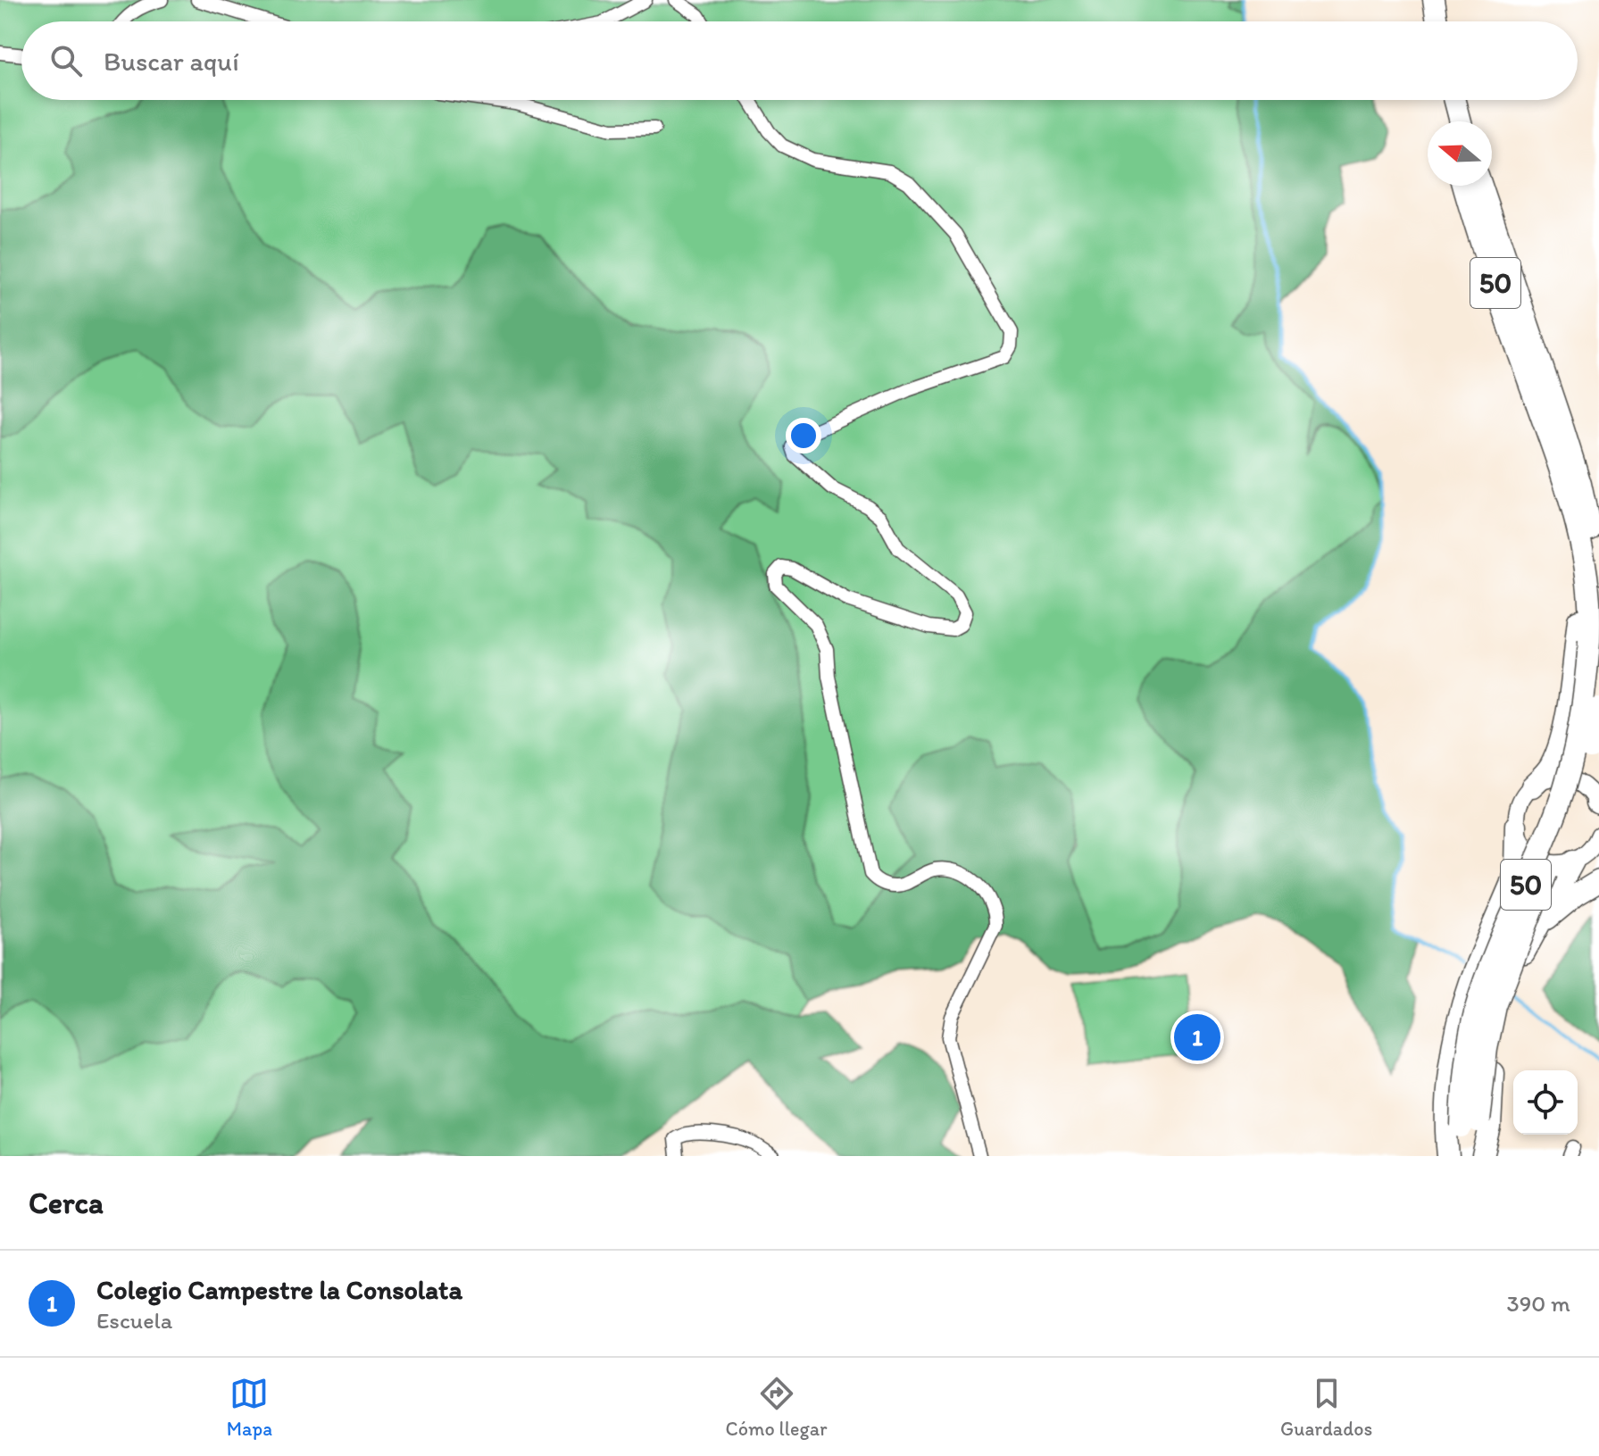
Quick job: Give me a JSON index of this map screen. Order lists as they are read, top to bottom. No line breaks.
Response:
{"streets":{"highway":["50"]},"north":"left","page":{"search":"Buscar aquí","pins":"1","heading":"Cerca","list":[{"mark":"1","name":"Colegio Campestre la Consolata","note":"Escuela","value":"390 m"}],"nav":["Mapa","Cómo llegar","Guardados"]}}
